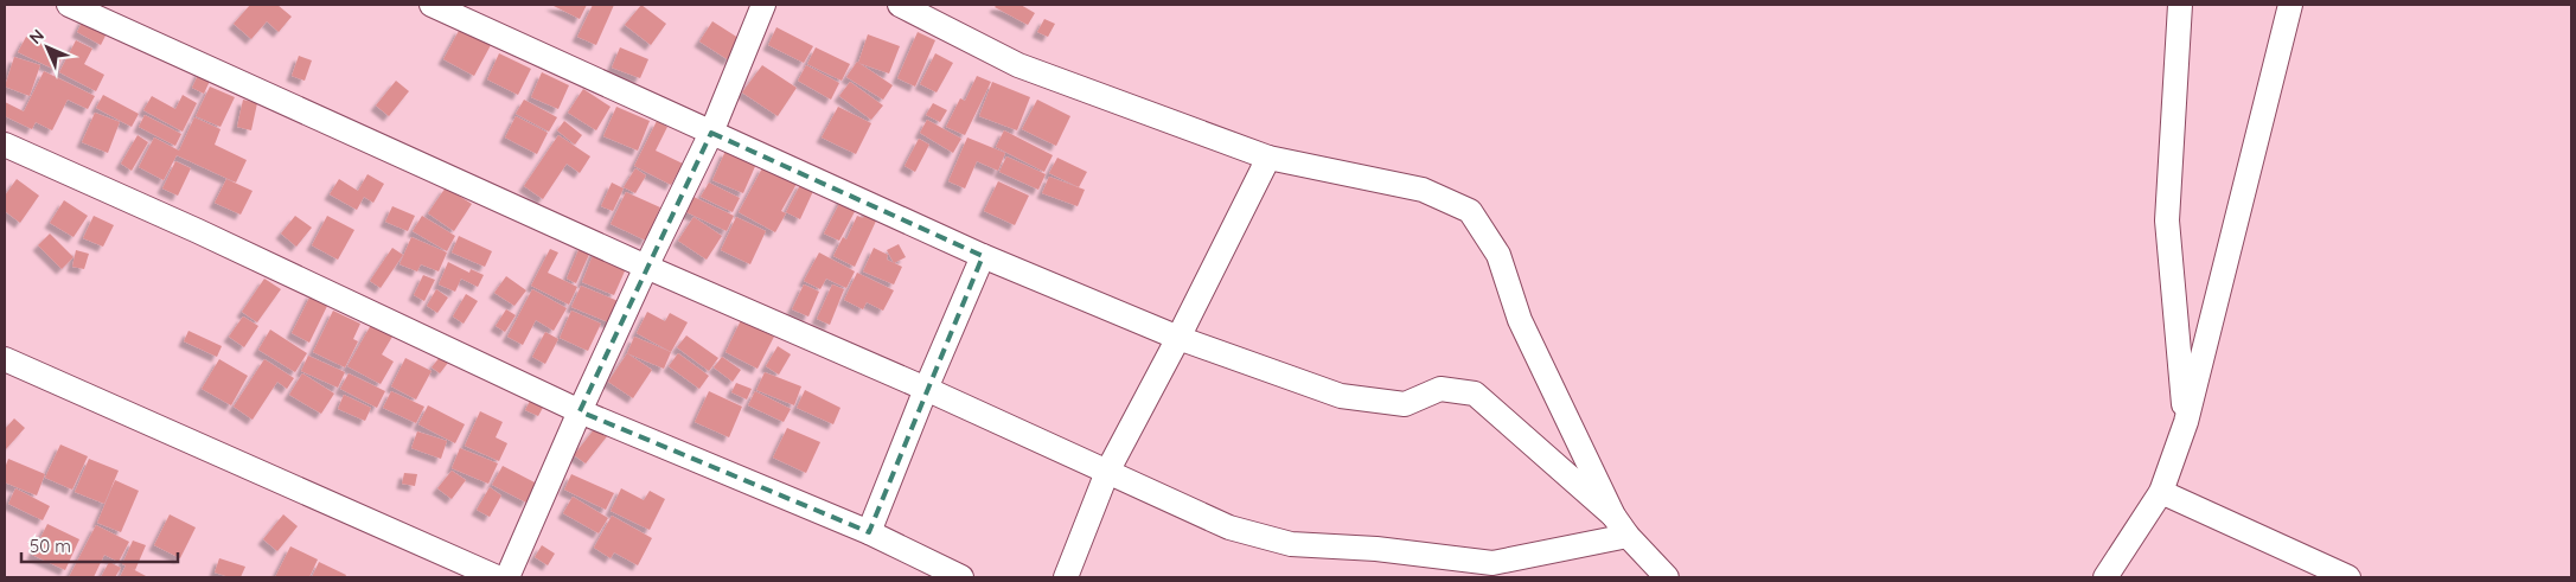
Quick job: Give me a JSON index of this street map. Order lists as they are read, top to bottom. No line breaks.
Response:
{"scale_bar":"50 m","north":"top left"}
